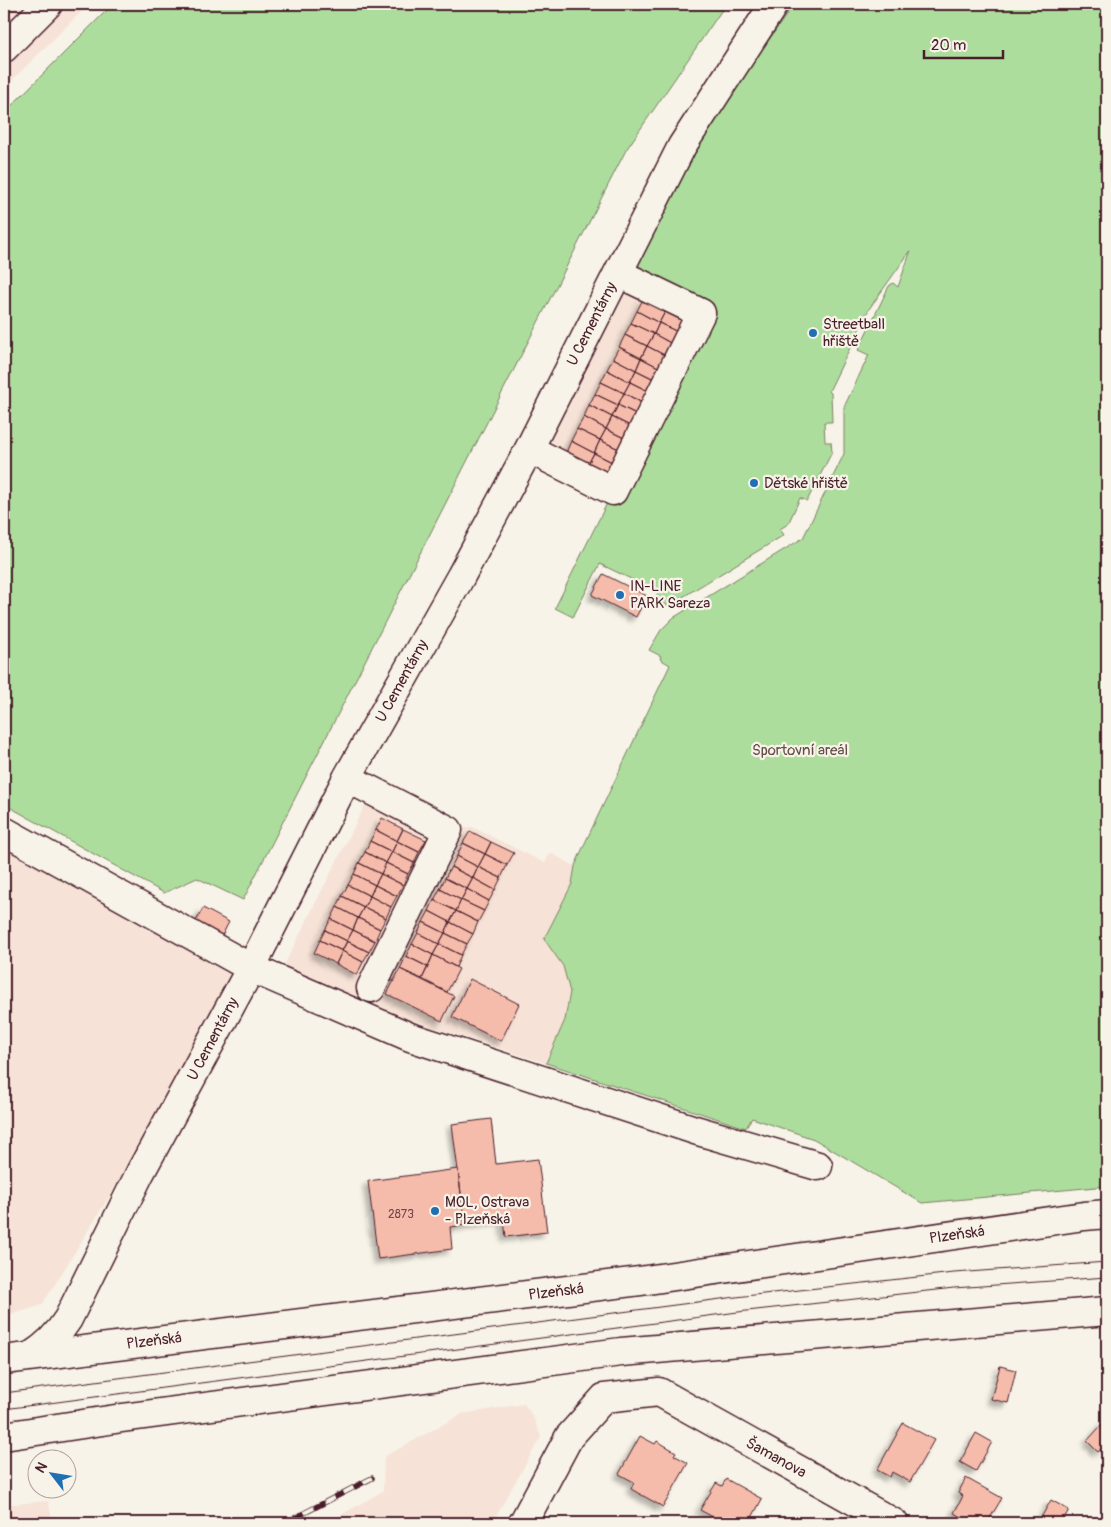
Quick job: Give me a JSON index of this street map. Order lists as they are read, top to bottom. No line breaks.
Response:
{"streets":{"street":["U Cementárny","Plzeňská","Šamanova"]},"crossings":[["U Cementárny","Plzeňská"]],"parks":["Sportovní areál"],"places":["Streetball hřiště","Dětské hřiště","IN-LINE PARK Sareza","MOL, Ostrava - Plzeňská"],"house_numbers":["2873"],"scale_bar":"20 m","north":"top left"}
